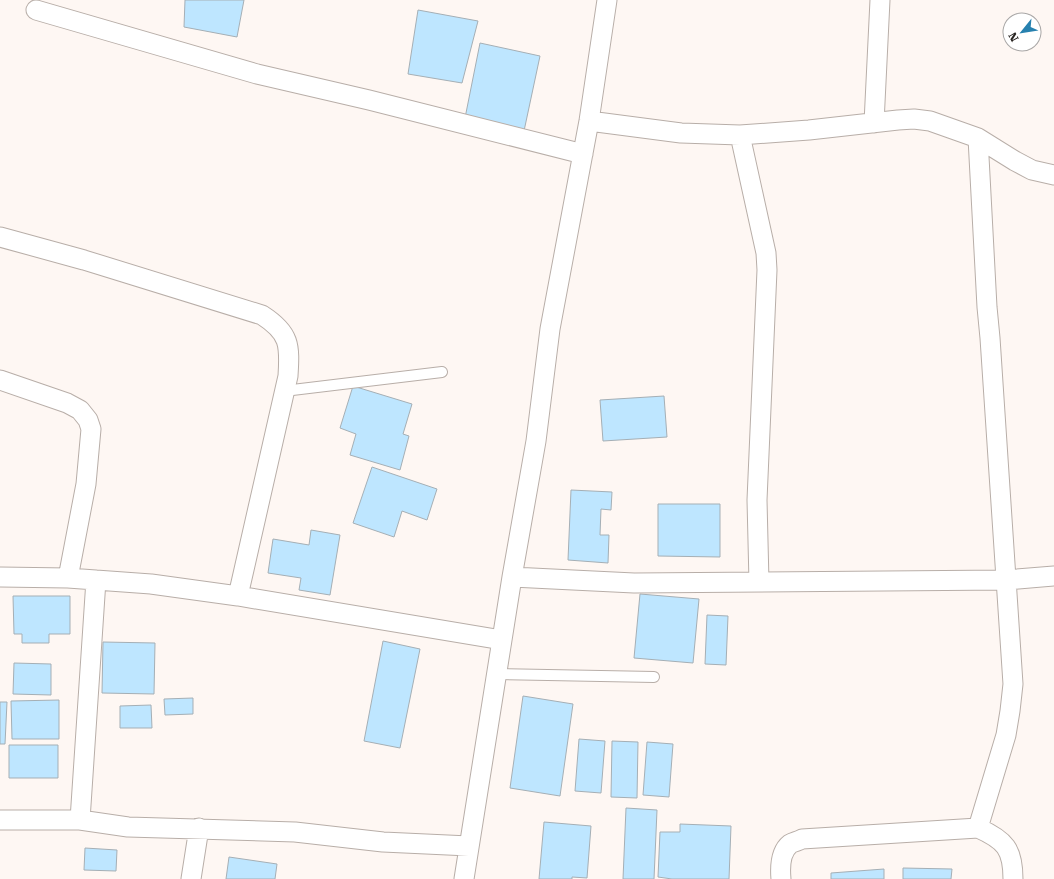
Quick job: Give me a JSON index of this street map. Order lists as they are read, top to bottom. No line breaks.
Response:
{"north":"bottom left"}
